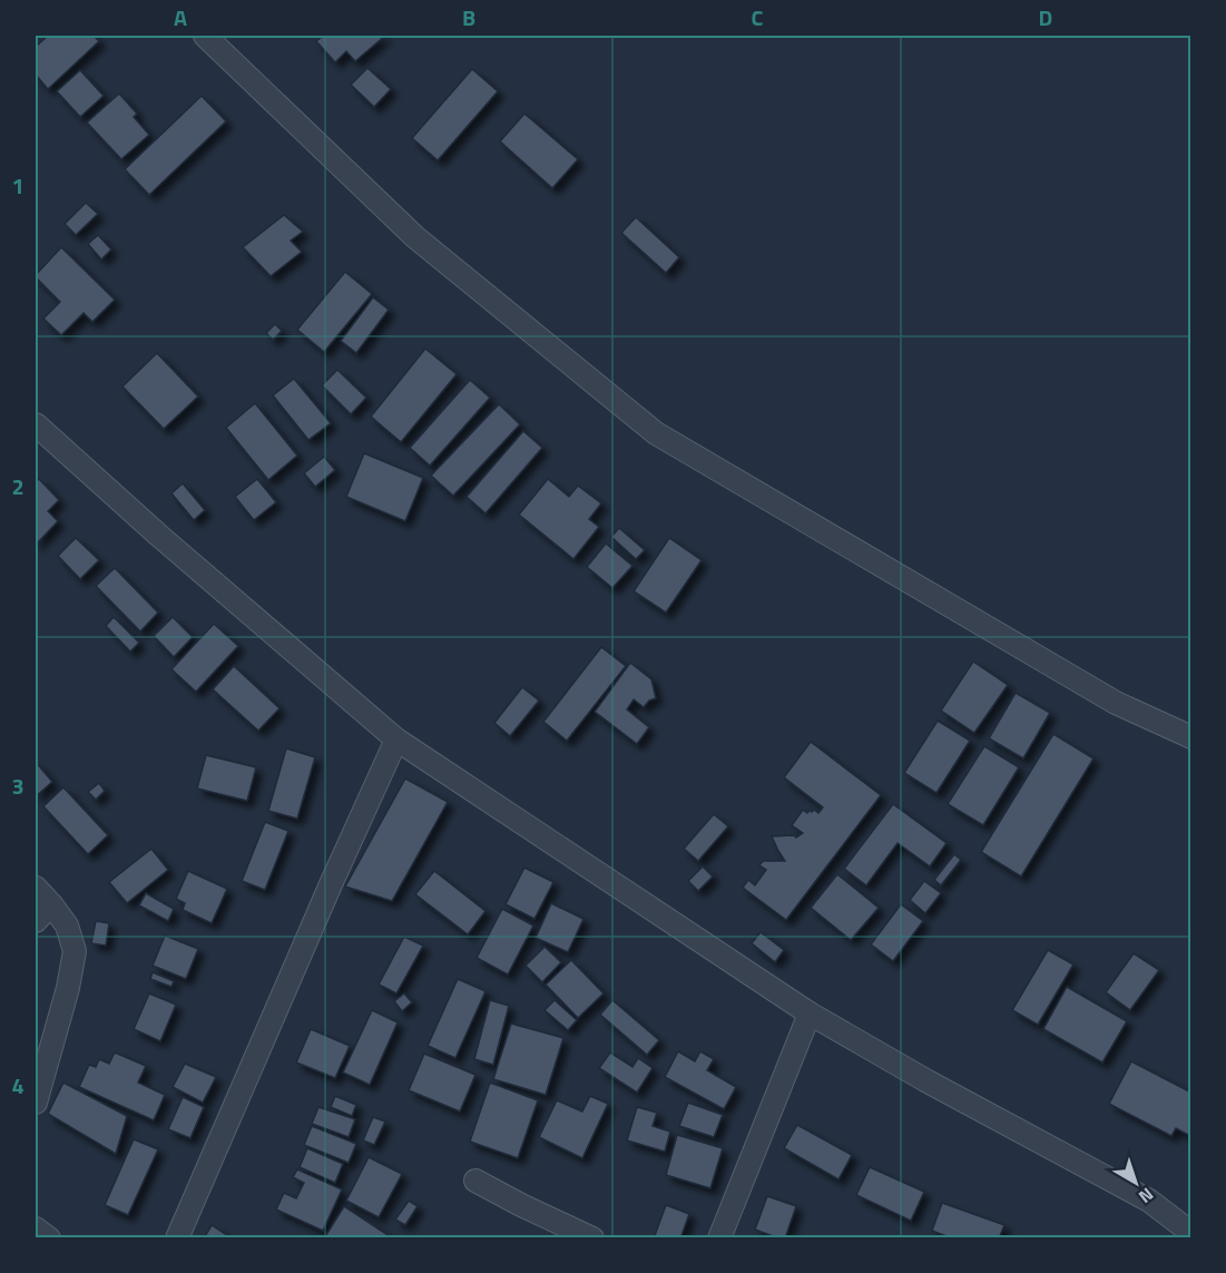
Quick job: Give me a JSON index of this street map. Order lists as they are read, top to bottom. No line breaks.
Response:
{"north":"bottom right","grid":{"columns":["A","B","C","D"],"rows":["1","2","3","4"]}}
